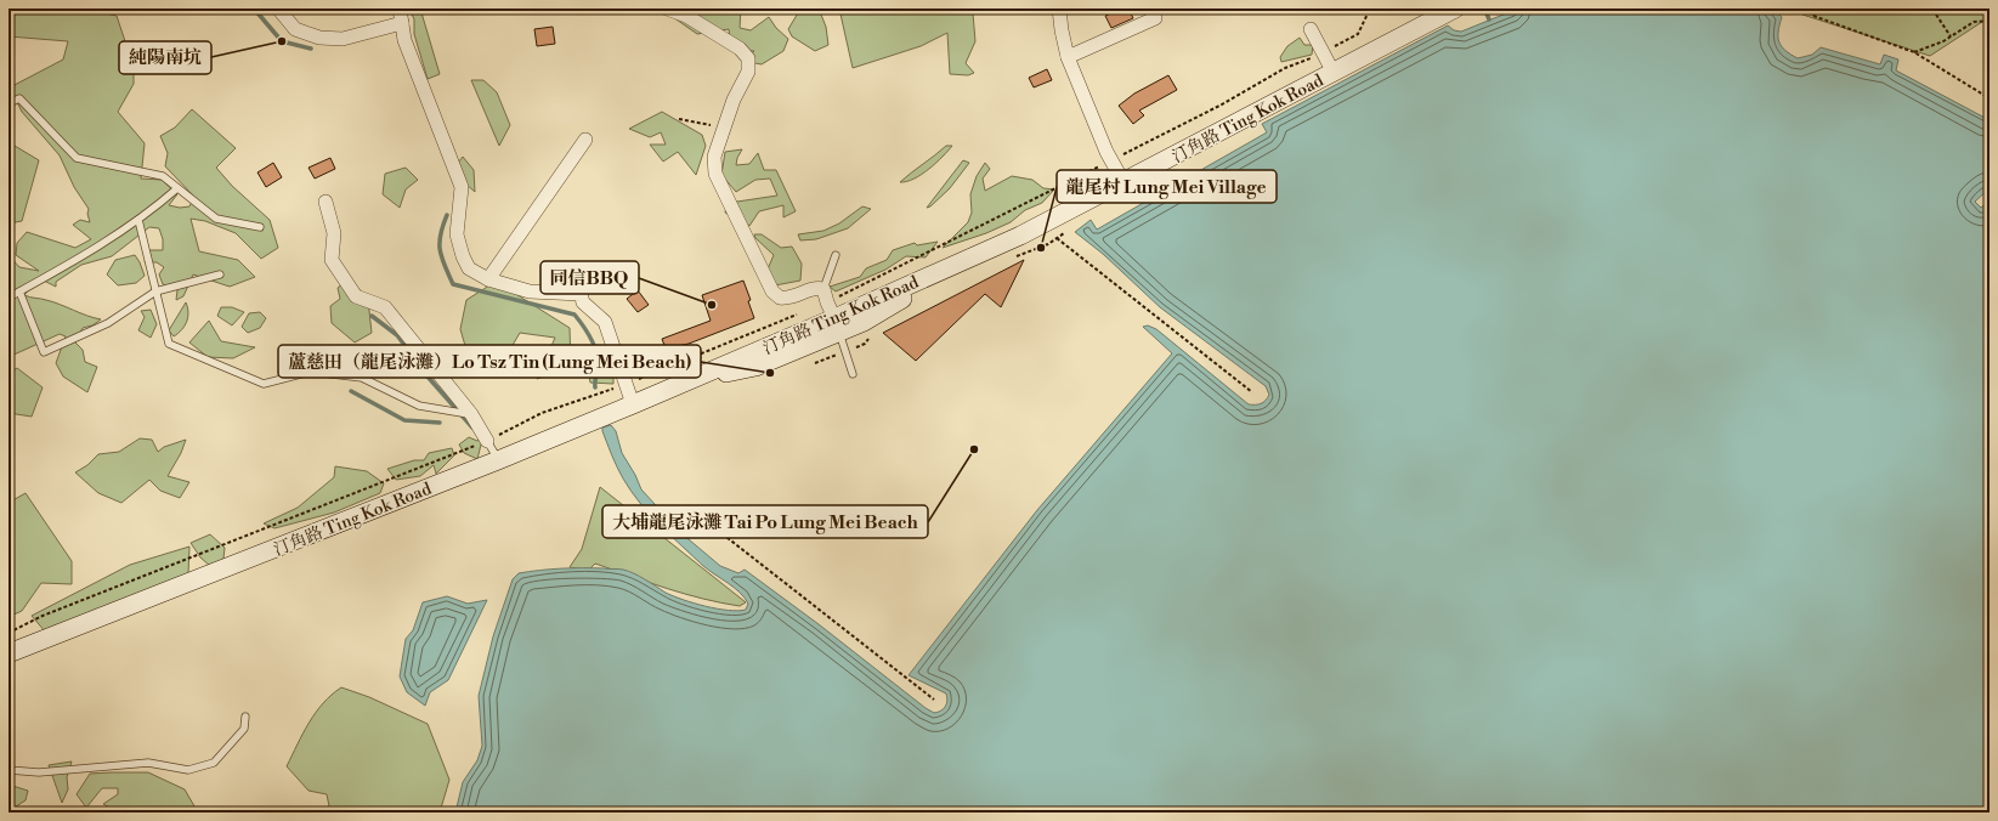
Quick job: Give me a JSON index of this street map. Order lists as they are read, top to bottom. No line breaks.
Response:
{"streets":{"main road":["汀角路 Ting Kok Road"]},"places":["純陽南坑","龍尾村 Lung Mei Village","同信BBQ","蘆慈田（龍尾泳灘）Lo Tsz Tin (Lung Mei Beach)","大埔龍尾泳灘 Tai Po Lung Mei Beach"]}
